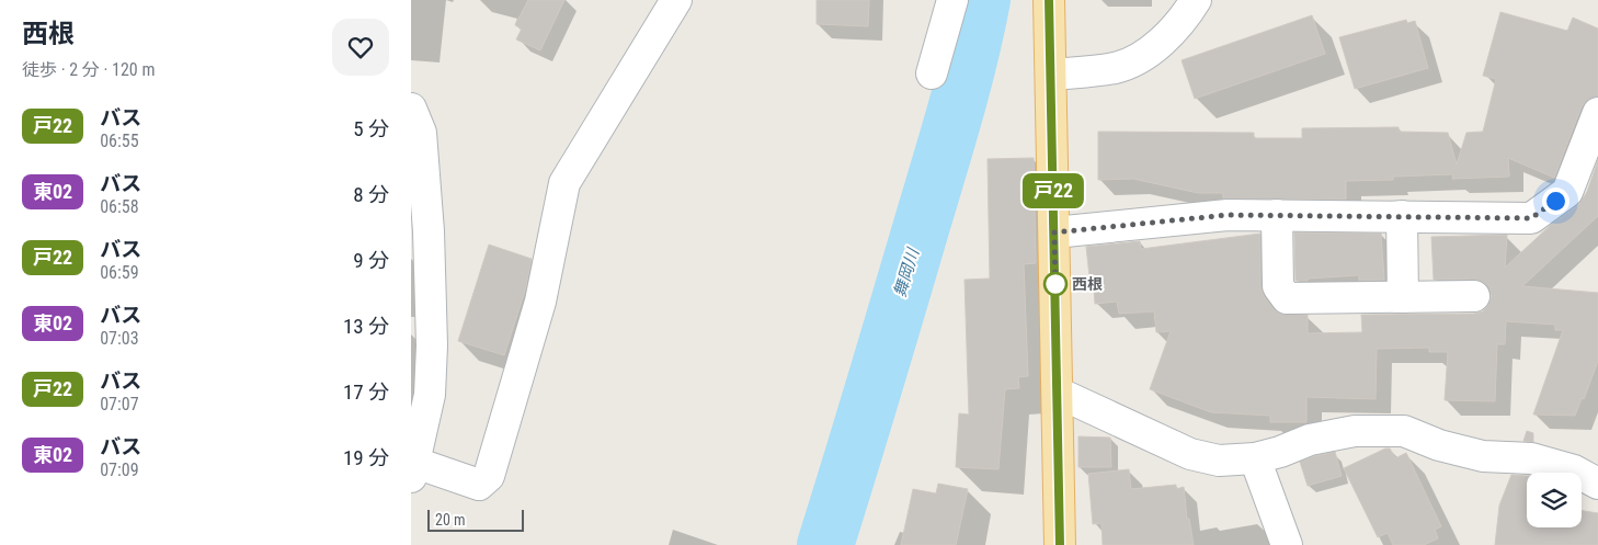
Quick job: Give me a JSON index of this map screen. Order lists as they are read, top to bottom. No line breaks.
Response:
{"water":["舞岡川"],"places":["西根"],"lines":["bus line 戸22"],"scale_bar":"20 m","page":{"heading":["西根","徒歩 · 2 分 · 120 m"],"on_map":"戸22","list":[{"mark":"戸22","name":"バス","note":"06:55","value":"5 分"},{"mark":"東02","name":"バス","note":"06:58","value":"8 分"},{"mark":"戸22","name":"バス","note":"06:59","value":"9 分"},{"mark":"東02","name":"バス","note":"07:03","value":"13 分"},{"mark":"戸22","name":"バス","note":"07:07","value":"17 分"},{"mark":"東02","name":"バス","note":"07:09","value":"19 分"}],"scale":"20 m"}}
